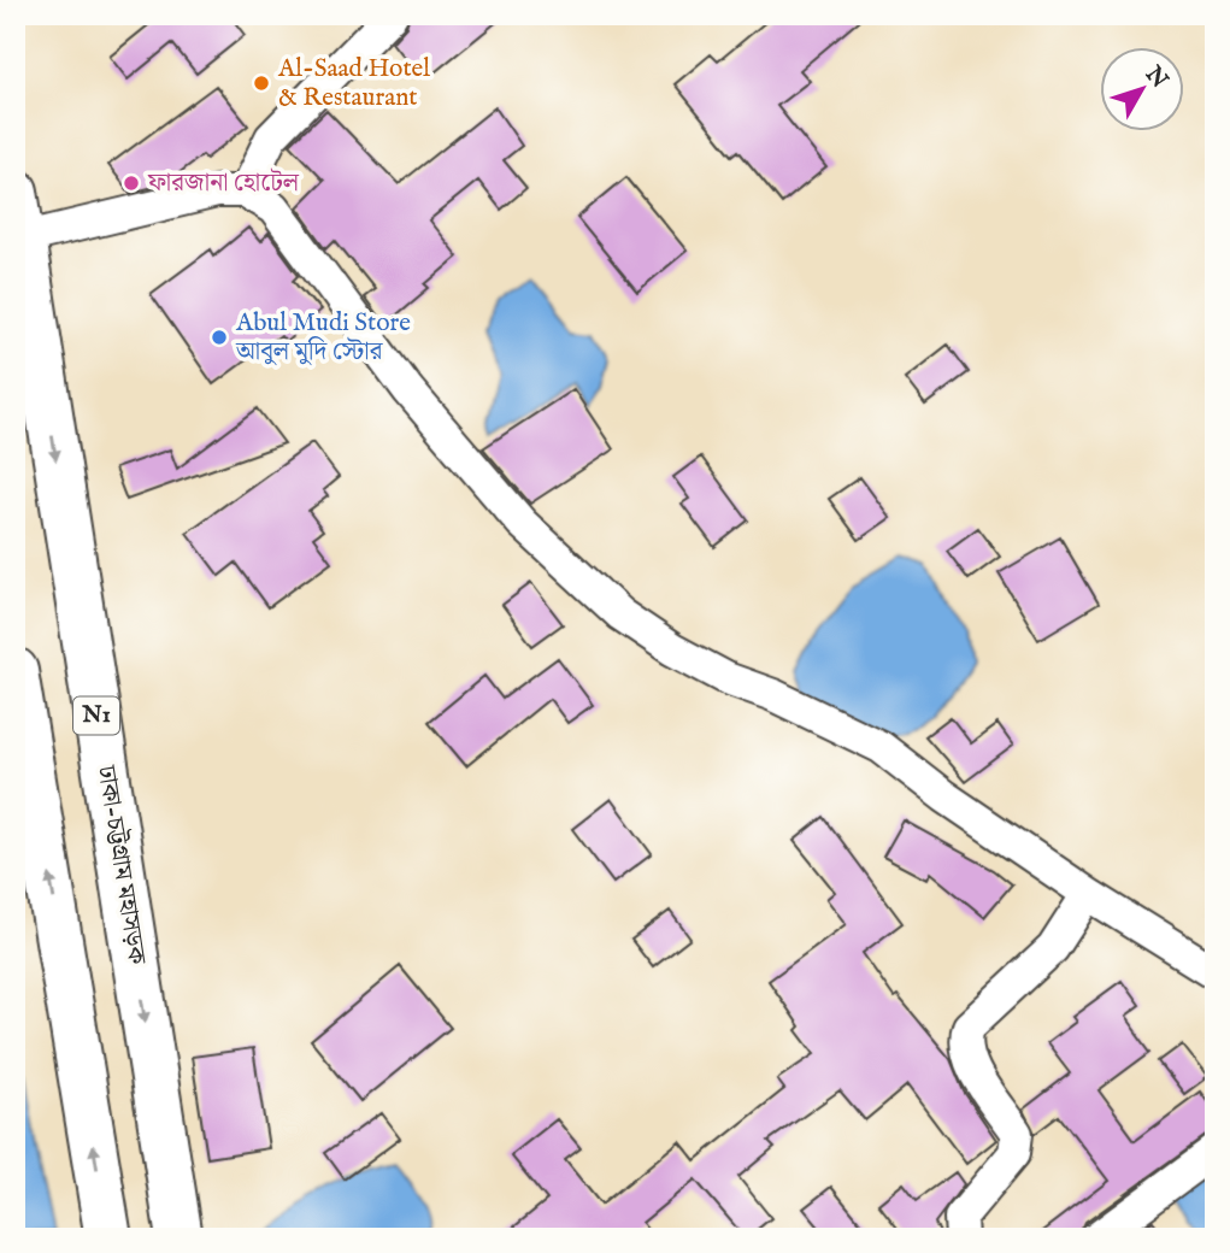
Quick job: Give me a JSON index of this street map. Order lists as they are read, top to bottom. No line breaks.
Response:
{"streets":{"highway":["N1","ঢাকা-চট্টগ্রাম মহাসড়ক"]},"places":["Al-Saad Hotel & Restaurant","ফারজানা হোটেল","Abul Mudi Store আবুল মুদি স্টোর"],"north":"top right"}
